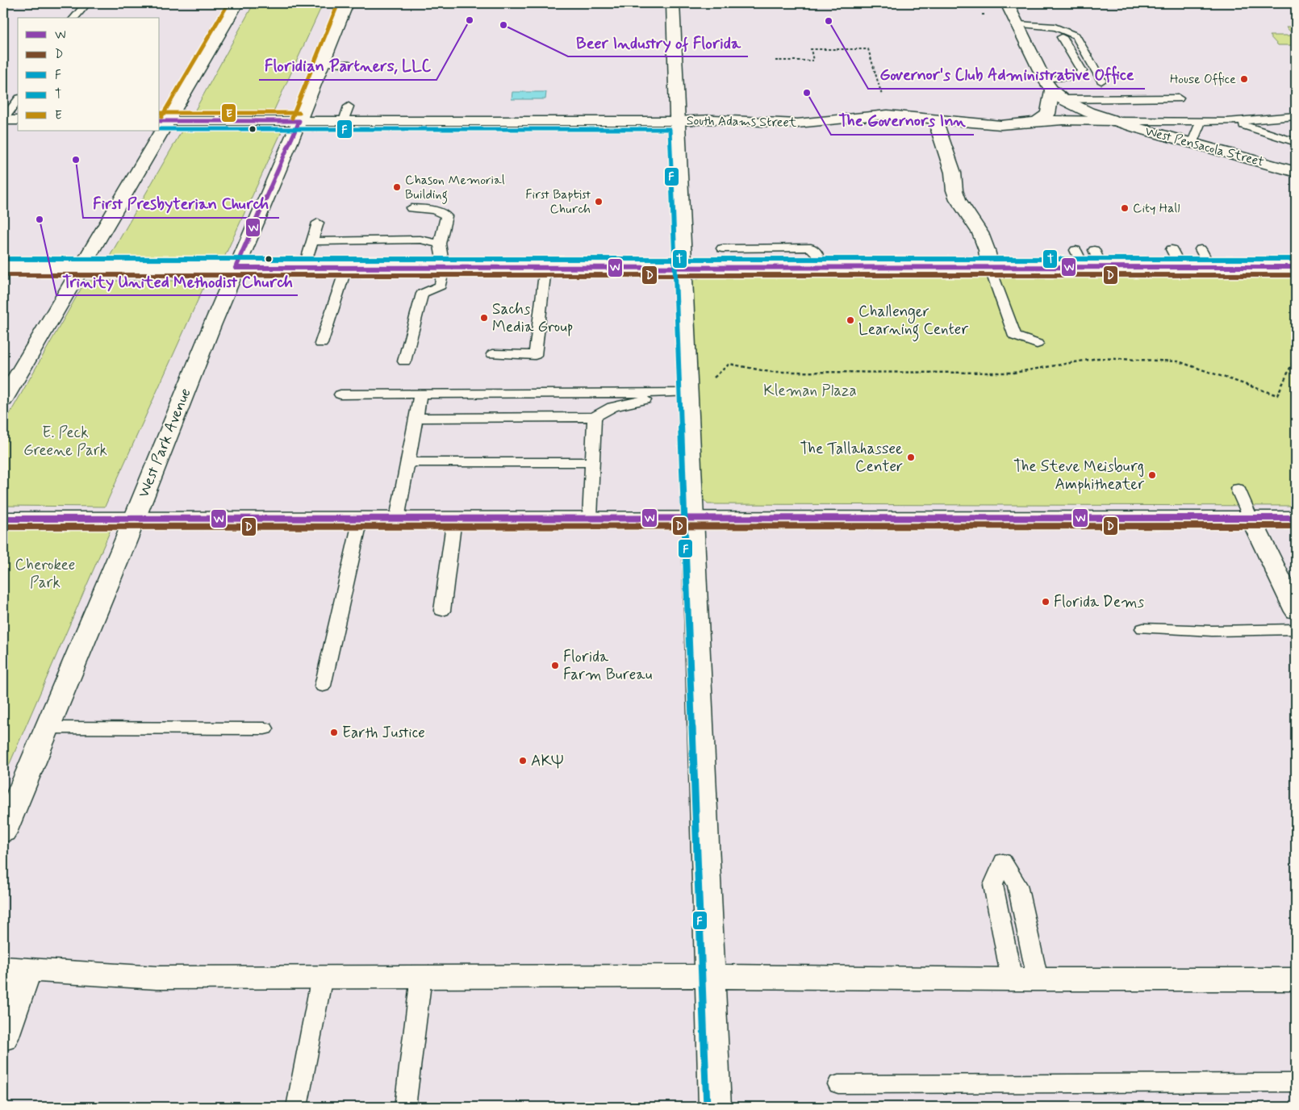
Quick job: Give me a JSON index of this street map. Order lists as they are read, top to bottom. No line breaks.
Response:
{"streets":{"street":["South Adams Street","West Pensacola Street","West Park Avenue"]},"crossings":[["South Adams Street","West Pensacola Street"],["South Adams Street","West Park Avenue"]],"parks":["Kleman Plaza","E. Peck Greene Park","Cherokee Park"],"places":["Floridian Partners, LLC","Governor's Club Administrative Office","Beer Industry of Florida","House Office","The Governors Inn","First Presbyterian Church","Chason Memorial Building","First Baptist Church","City Hall","Trinity United Methodist Church","Sachs Media Group","Challenger Learning Center","The Tallahassee Center","The Steve Meisburg Amphitheater","Florida Dems","Florida Farm Bureau","Earth Justice","AKΨ"],"lines":["transit line E","transit line W","transit line F","transit line T","transit line D"],"legend":["W","D","F","T","E"]}
